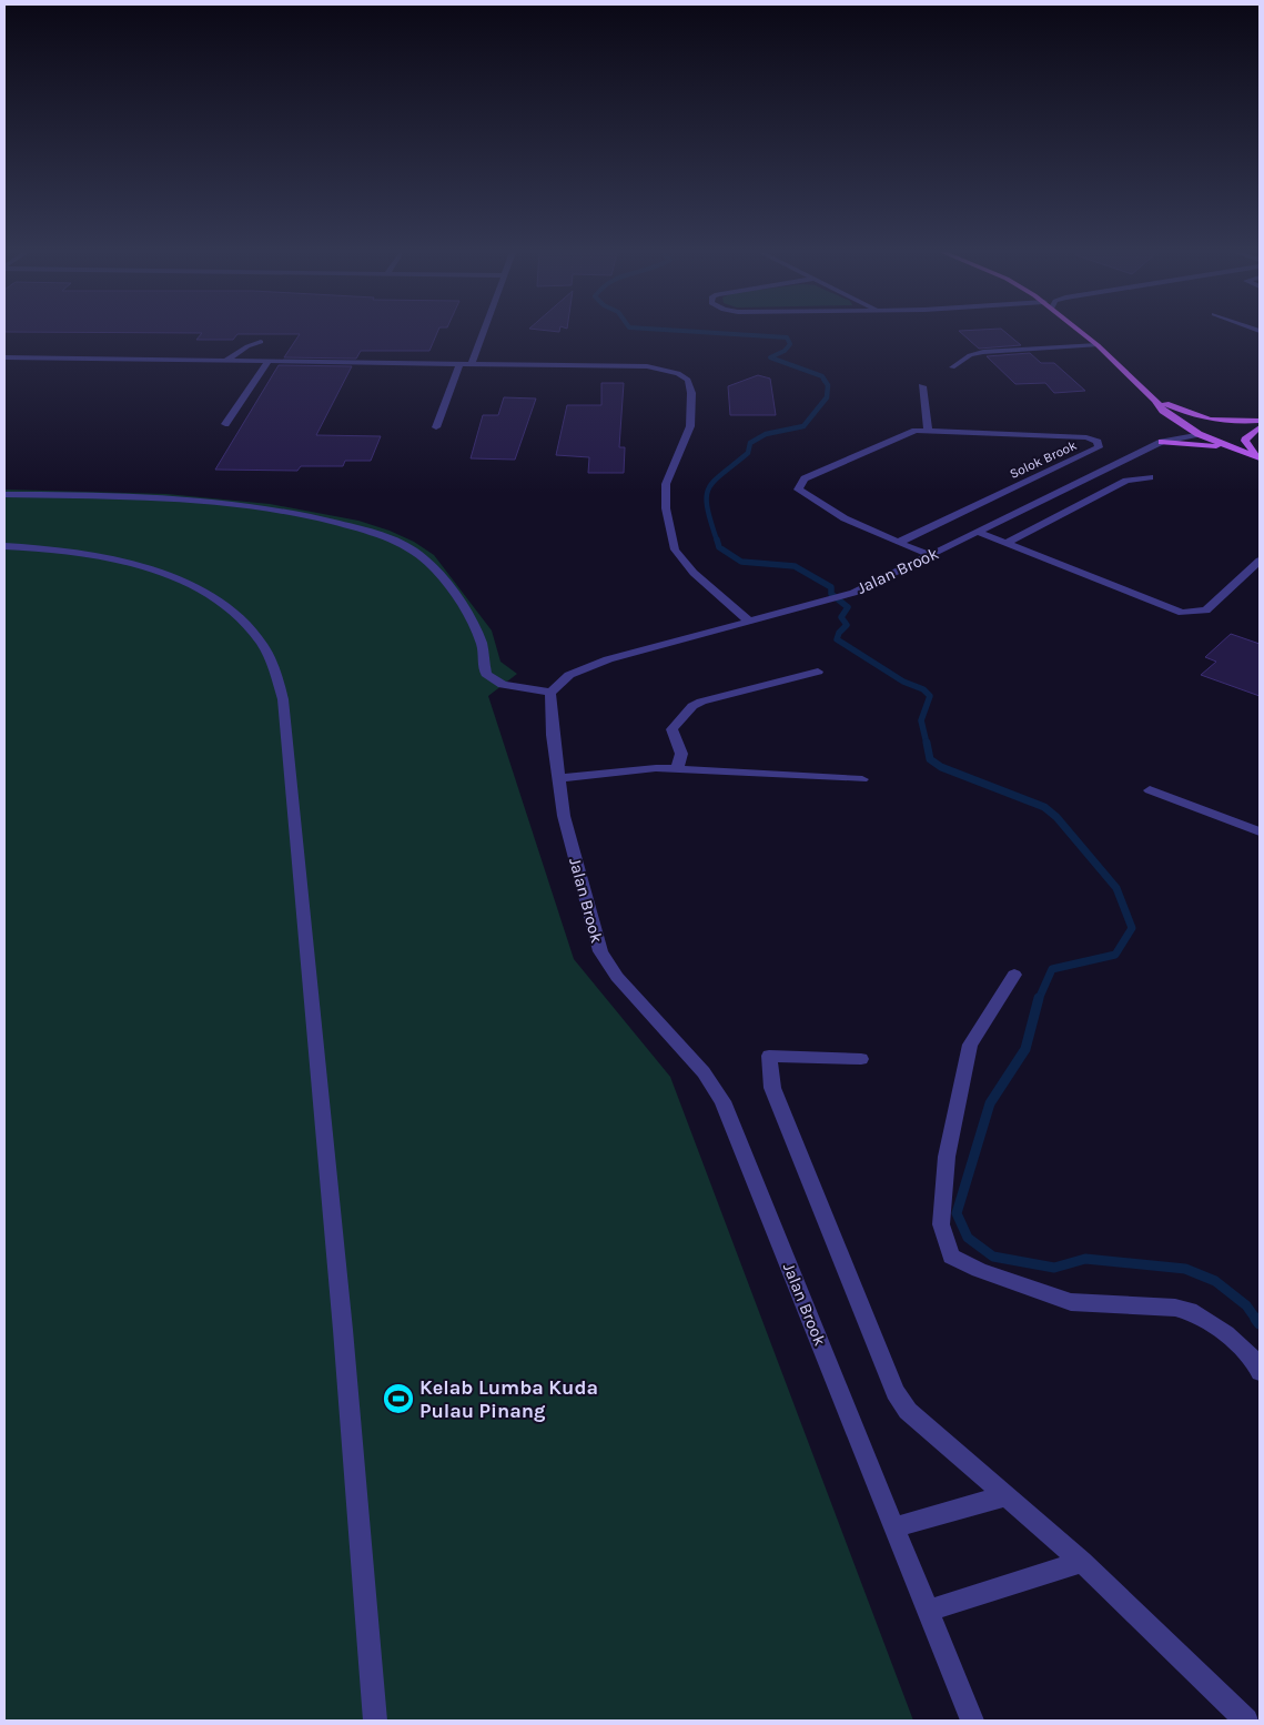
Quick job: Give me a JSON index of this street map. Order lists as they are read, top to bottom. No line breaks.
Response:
{"streets":{"street":["Solok Brook","Jalan Brook"]},"crossings":[["Solok Brook","Jalan Brook"]],"places":{"sports":["Kelab Lumba Kuda Pulau Pinang"]}}
